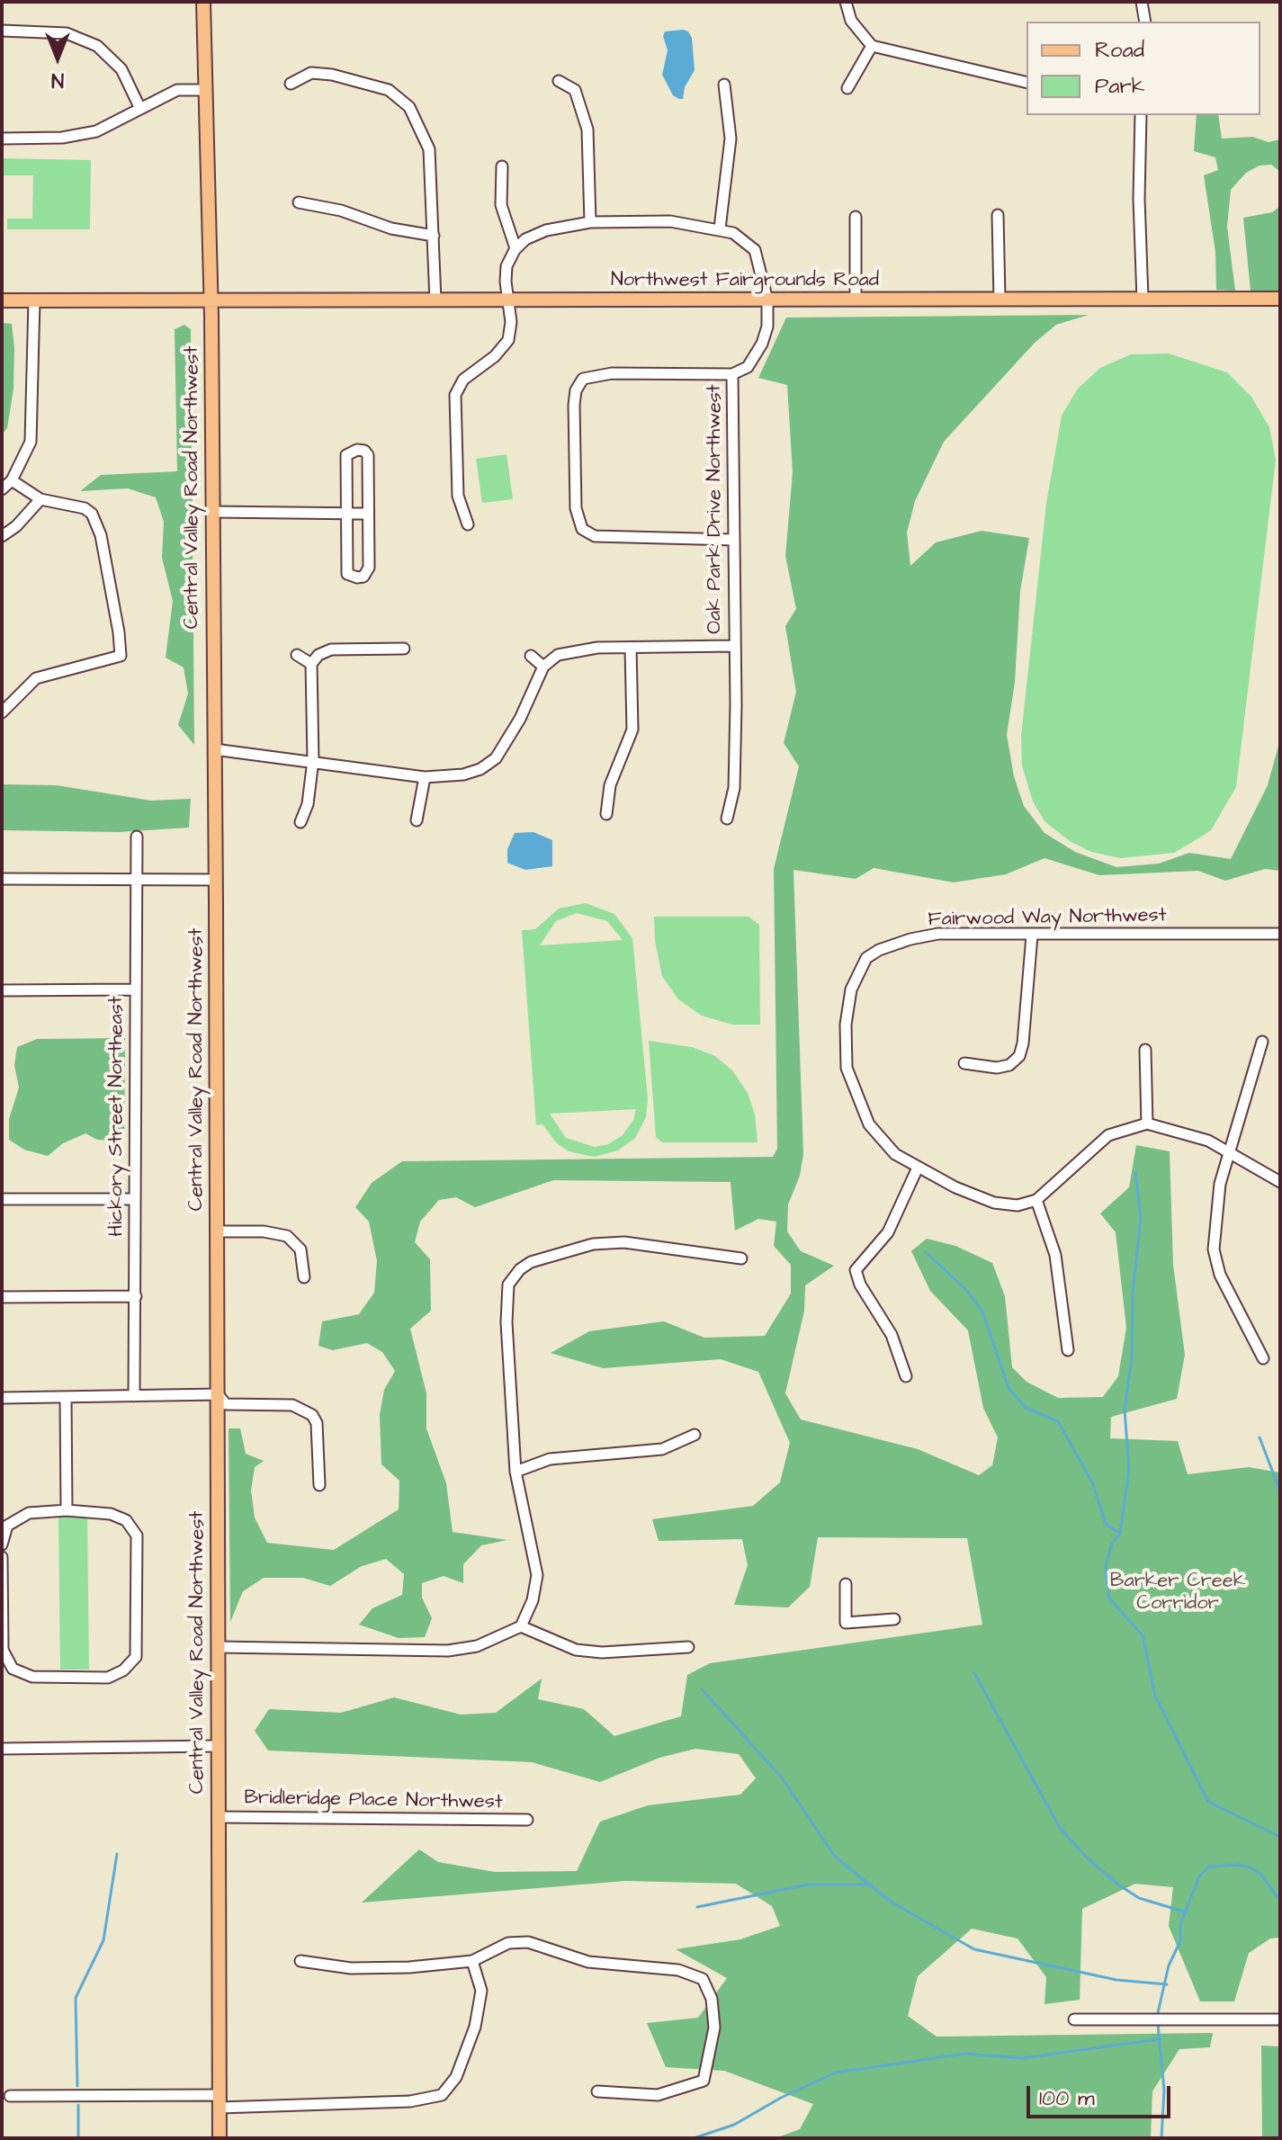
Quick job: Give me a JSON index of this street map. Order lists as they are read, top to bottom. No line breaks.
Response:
{"streets":{"main road":["Northwest Fairgrounds Road","Central Valley Road Northwest"],"street":["Oak Park Drive Northwest","Fairwood Way Northwest","Hickory Street Northeast","Bridleridge Place Northwest"]},"crossings":[["Northwest Fairgrounds Road","Central Valley Road Northwest"],["Northwest Fairgrounds Road","Oak Park Drive Northwest"],["Central Valley Road Northwest","Bridleridge Place Northwest"]],"parks":["Barker Creek Corridor"],"legend":["Road","Park"],"scale_bar":"100 m","north":"bottom"}
